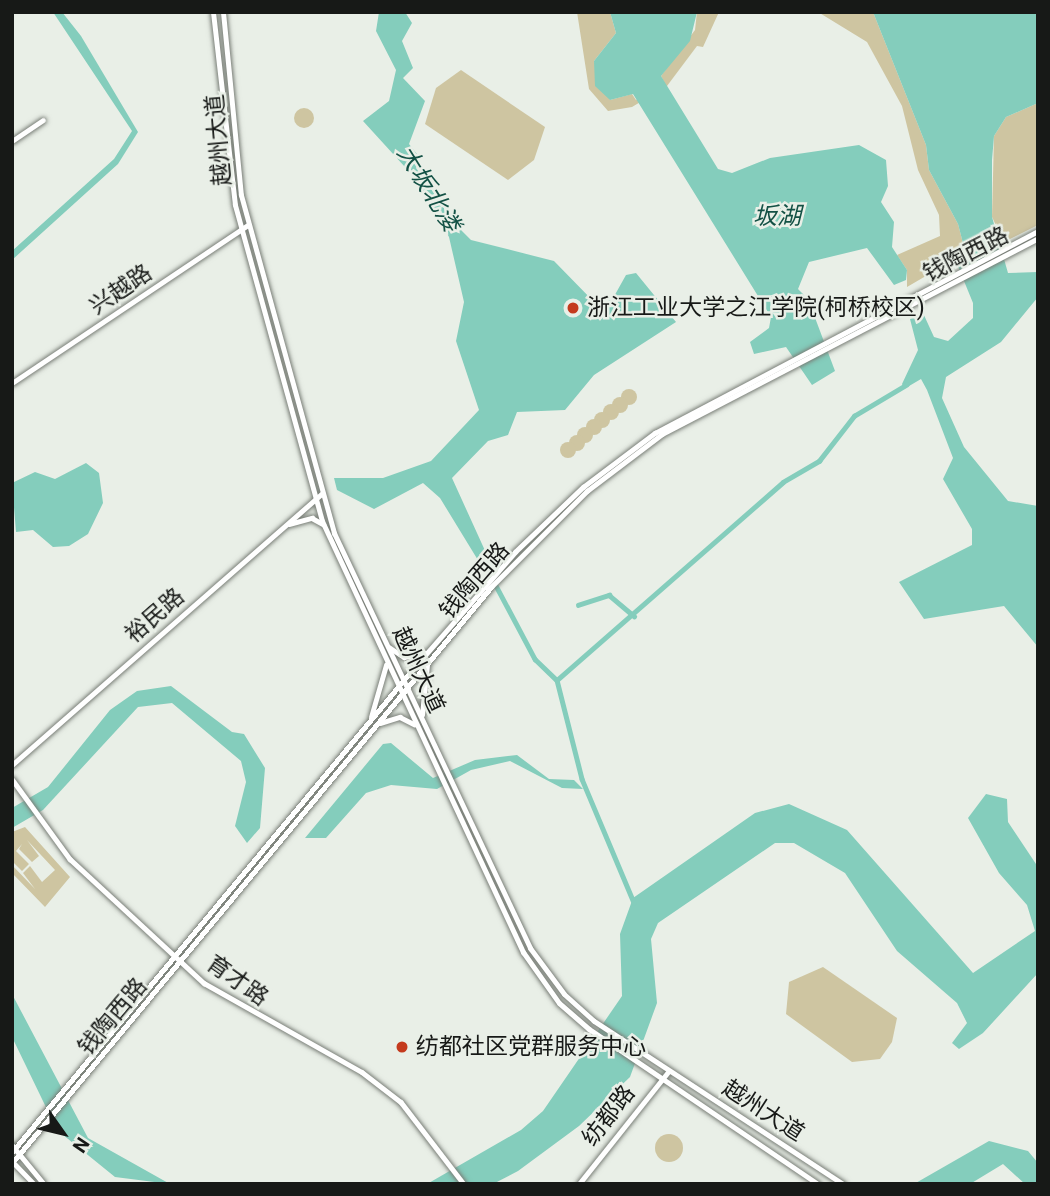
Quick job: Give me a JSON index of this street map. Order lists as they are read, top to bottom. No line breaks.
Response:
{"streets":{"main road":["越州大道"],"street":["钱陶西路","兴越路","裕民路","育才路","纺都路"]},"crossings":[["越州大道","钱陶西路"],["越州大道","兴越路"],["越州大道","裕民路"],["越州大道","纺都路"],["钱陶西路","育才路"]],"water":["大坂北溇","坂湖"],"places":["浙江工业大学之江学院(柯桥校区)","纺都社区党群服务中心"],"north":"bottom right"}
